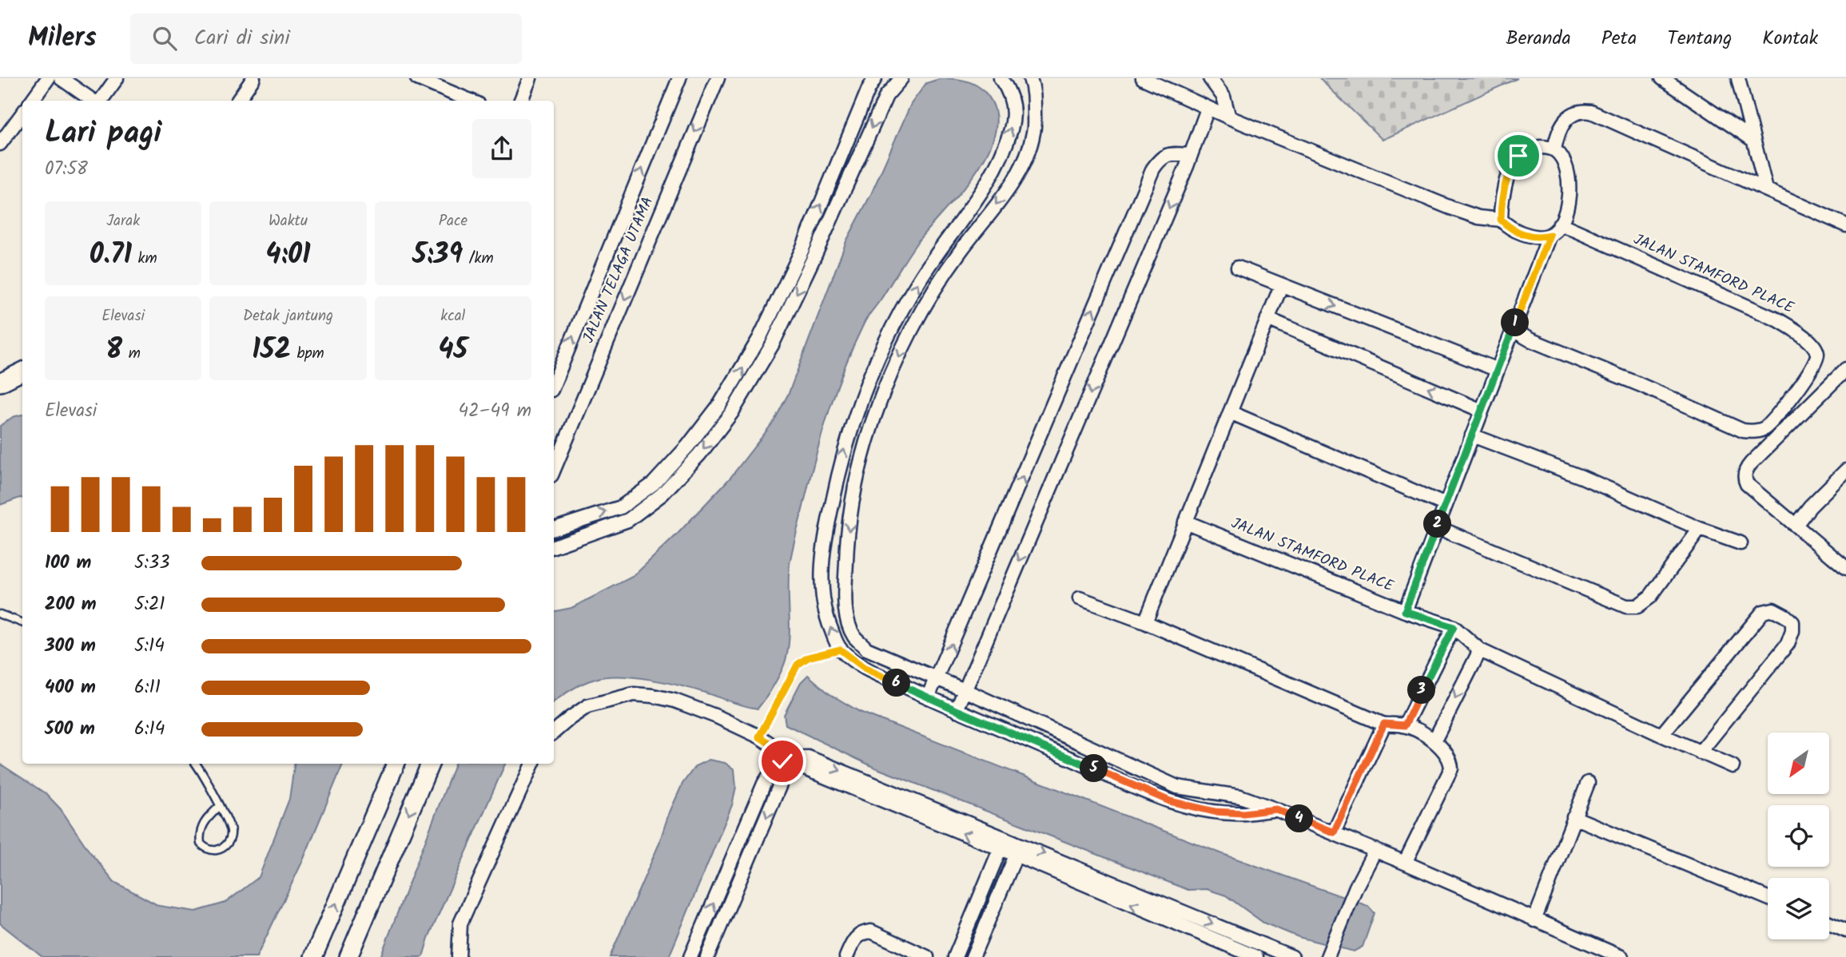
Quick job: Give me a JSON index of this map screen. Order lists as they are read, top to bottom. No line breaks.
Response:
{"streets":{"street":["JALAN TELAGA UTAMA","JALAN STAMFORD PLACE"]},"north":"bottom left","page":{"header":"Milers","search":"Cari di sini","nav":["Beranda","Peta","Tentang","Kontak"],"heading":["Lari pagi","07:58"],"stats":[["Jarak","0.71 km"],["Waktu","4:01"],["Pace","5:39 /km"],["Elevasi","8 m"],["Detak jantung","152 bpm"],["kcal","45"]],"pins":["1","2","6","3","5","4"],"chart":["Elevasi","42–49 m"],"list":[{"name":"100 m","note":"5:33"},{"name":"200 m","note":"5:21"},{"name":"300 m","note":"5:14"},{"name":"400 m","note":"6:11"},{"name":"500 m","note":"6:14"}]}}
